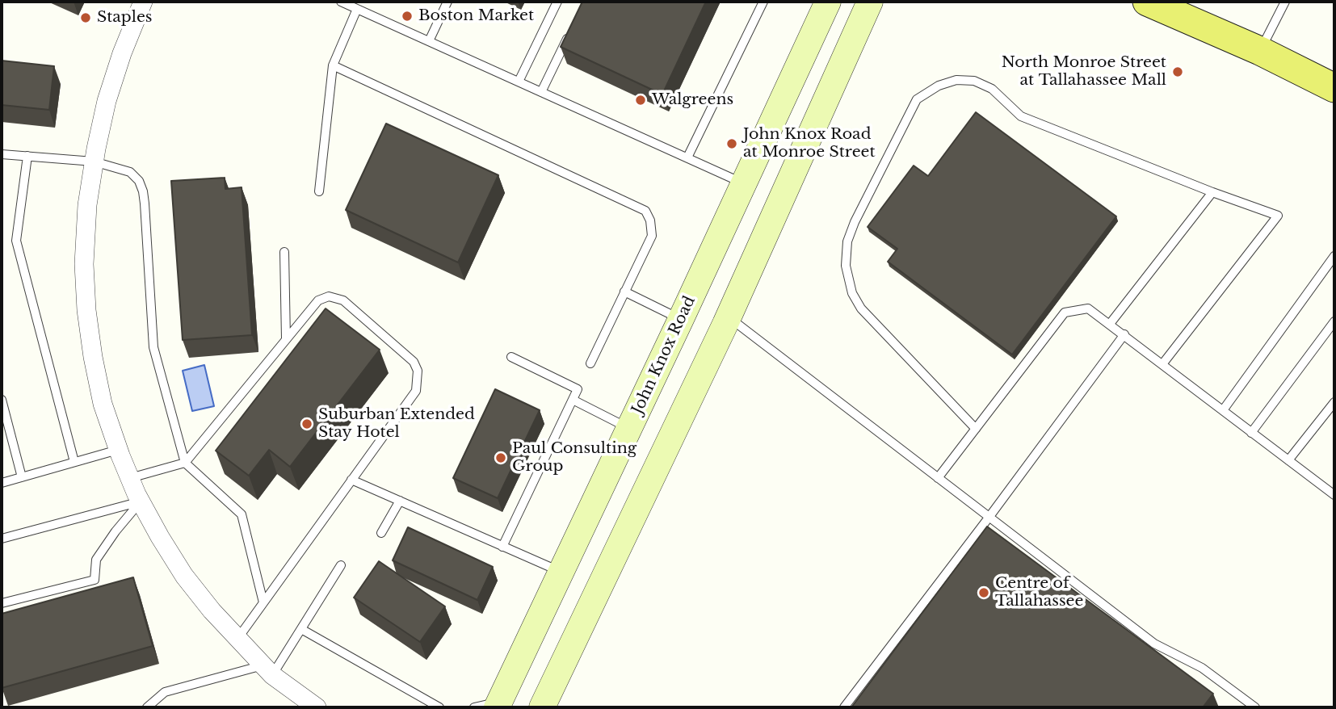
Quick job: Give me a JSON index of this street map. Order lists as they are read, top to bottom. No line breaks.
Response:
{"streets":{"main road":["John Knox Road"]},"places":["Boston Market","Staples","North Monroe Street at Tallahassee Mall","Walgreens","John Knox Road at Monroe Street","Suburban Extended Stay Hotel","Paul Consulting Group","Centre of Tallahassee"]}
